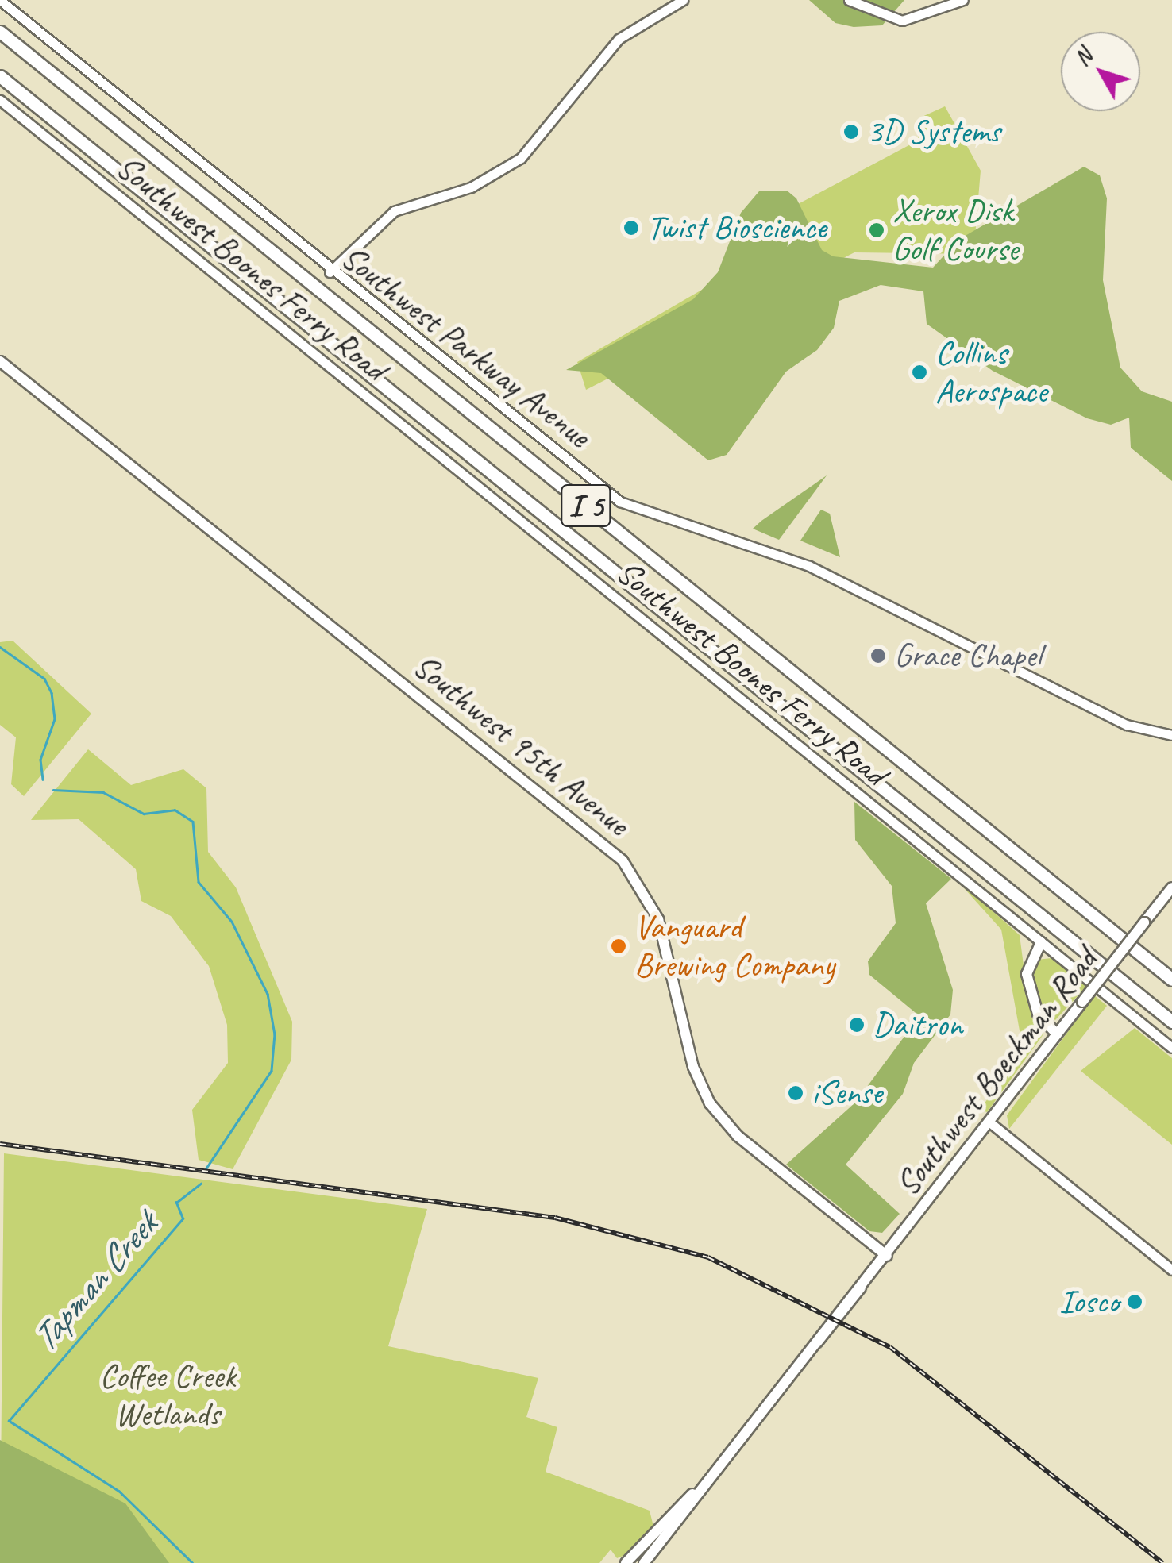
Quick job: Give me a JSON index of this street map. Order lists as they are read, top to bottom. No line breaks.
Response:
{"streets":{"highway":["I 5"],"main road":["Southwest 95th Avenue","Southwest Boeckman Road"],"street":["Southwest Boones Ferry Road","Southwest Parkway Avenue"]},"crossings":[["Southwest 95th Avenue","Southwest Boeckman Road"]],"water":["Tapman Creek"],"parks":["Coffee Creek Wetlands"],"places":["3D Systems","Twist Bioscience","Xerox Disk Golf Course","Collins Aerospace","Grace Chapel","Vanguard Brewing Company","Daitron","iSense","Iosco"],"north":"top left"}
